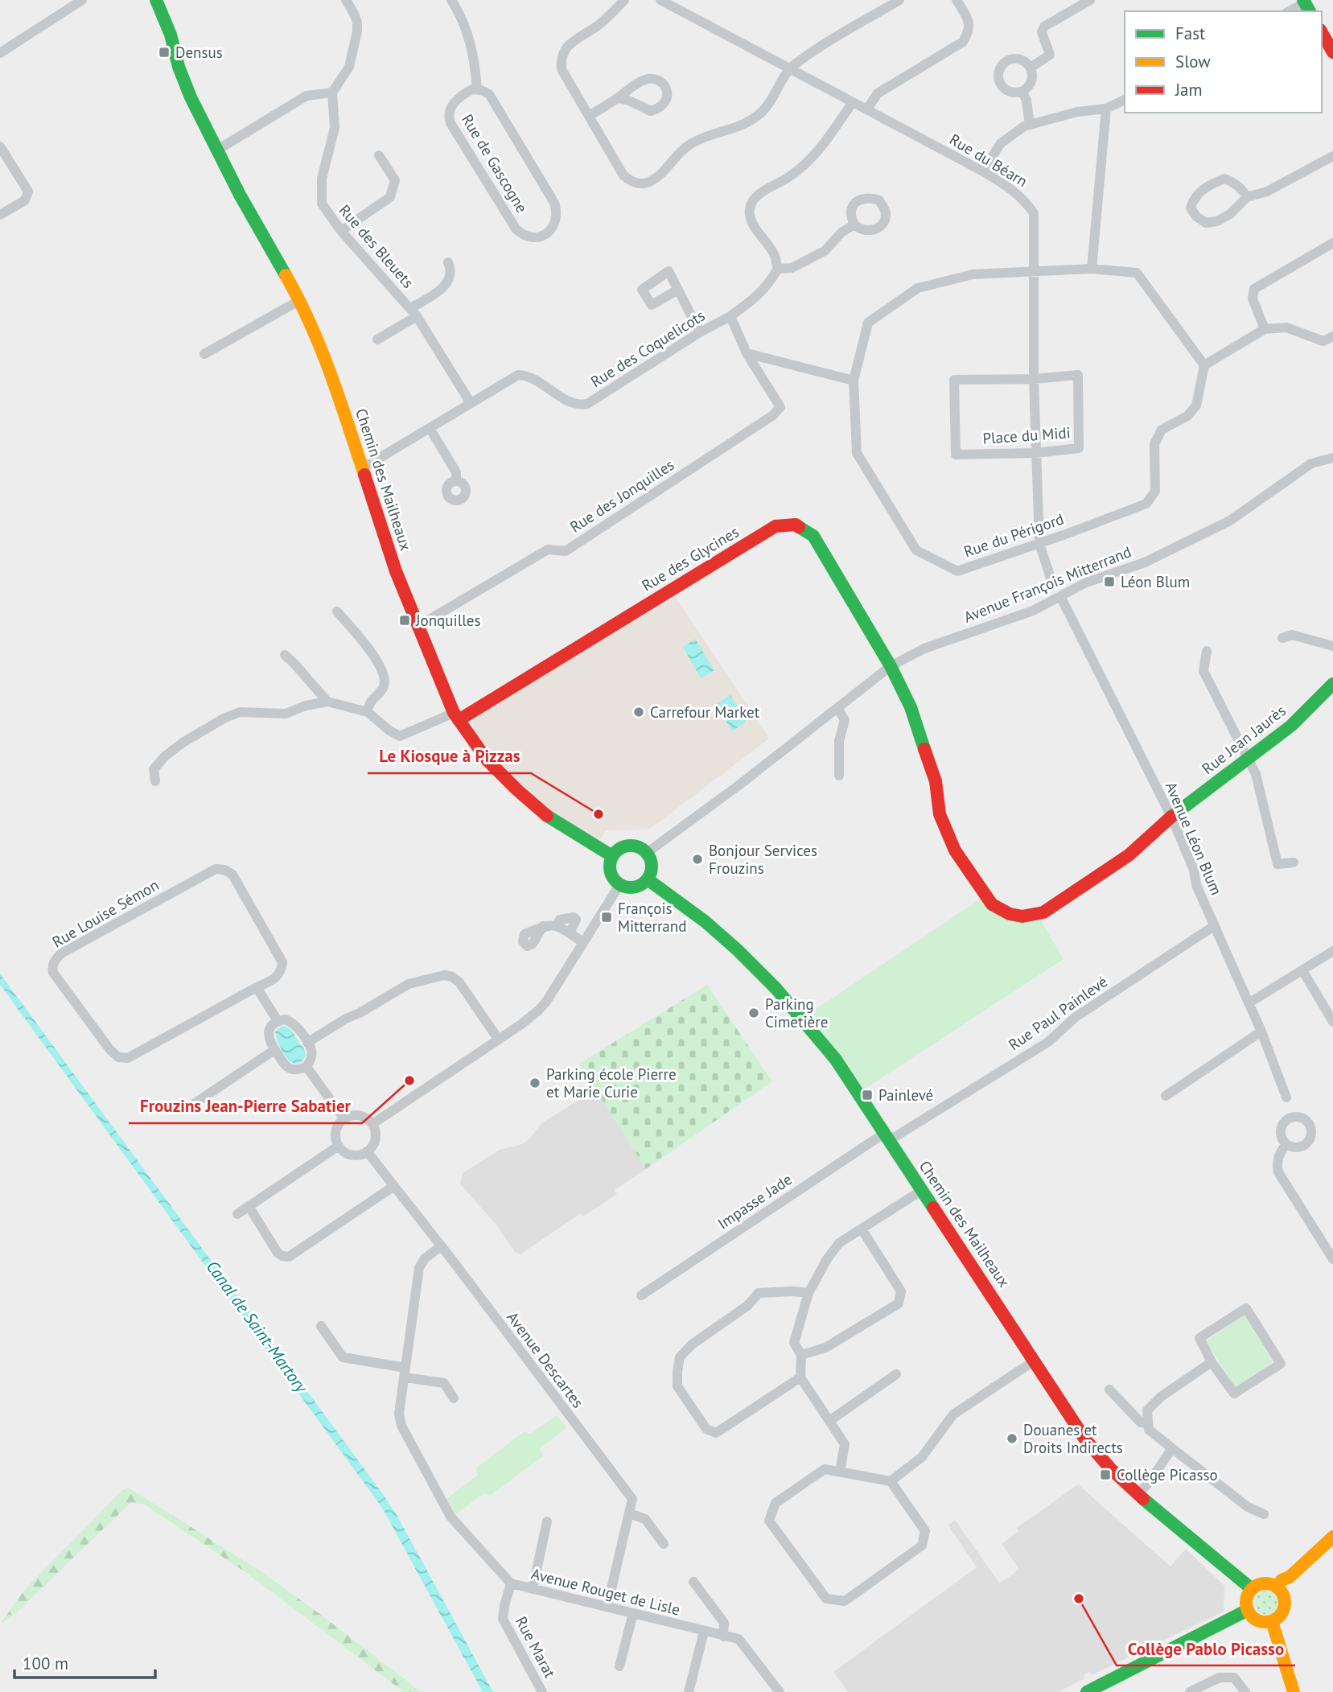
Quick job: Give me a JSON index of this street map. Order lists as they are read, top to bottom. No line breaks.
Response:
{"streets":{"street":["Rue du Béarn","Rue de Gascogne","Rue des Bleuets","Rue des Coquelicots","Place du Midi","Chemin des Mailheaux","Rue des Jonquilles","Rue du Périgord","Rue des Glycines","Avenue François Mitterrand","Rue Jean Jaurès","Avenue Léon Blum","Rue Louise Sémon","Rue Paul Painlevé","Impasse Jade","Avenue Descartes","Avenue Rouget de Lisle","Rue Marat"]},"crossings":[["Rue du Béarn","Place du Midi"],["Rue du Béarn","Rue du Périgord"],["Rue des Bleuets","Rue des Coquelicots"],["Rue des Coquelicots","Chemin des Mailheaux"],["Rue des Coquelicots","Rue des Jonquilles"],["Chemin des Mailheaux","Rue des Jonquilles"],["Chemin des Mailheaux","Rue des Glycines"],["Chemin des Mailheaux","Avenue François Mitterrand"],["Chemin des Mailheaux","Rue Paul Painlevé"],["Chemin des Mailheaux","Impasse Jade"],["Rue des Glycines","Avenue François Mitterrand"],["Rue des Glycines","Rue Jean Jaurès"],["Rue des Glycines","Avenue Léon Blum"],["Avenue François Mitterrand","Avenue Léon Blum"],["Rue Jean Jaurès","Avenue Léon Blum"],["Avenue Léon Blum","Rue Paul Painlevé"],["Rue Paul Painlevé","Impasse Jade"],["Avenue Descartes","Avenue Rouget de Lisle"],["Avenue Rouget de Lisle","Rue Marat"]],"water":["Canal de Saint-Martory"],"places":{"transit":["Densus","Léon Blum","Jonquilles","François Mitterrand","Painlevé","Collège Picasso"],"other":["Carrefour Market","Le Kiosque à Pizzas","Bonjour Services Frouzins","Parking Cimetière","Frouzins Jean-Pierre Sabatier","Parking école Pierre et Marie Curie","Douanes et Droits Indirects","Collège Pablo Picasso"]},"legend":["Fast","Slow","Jam"],"scale_bar":"100 m"}
